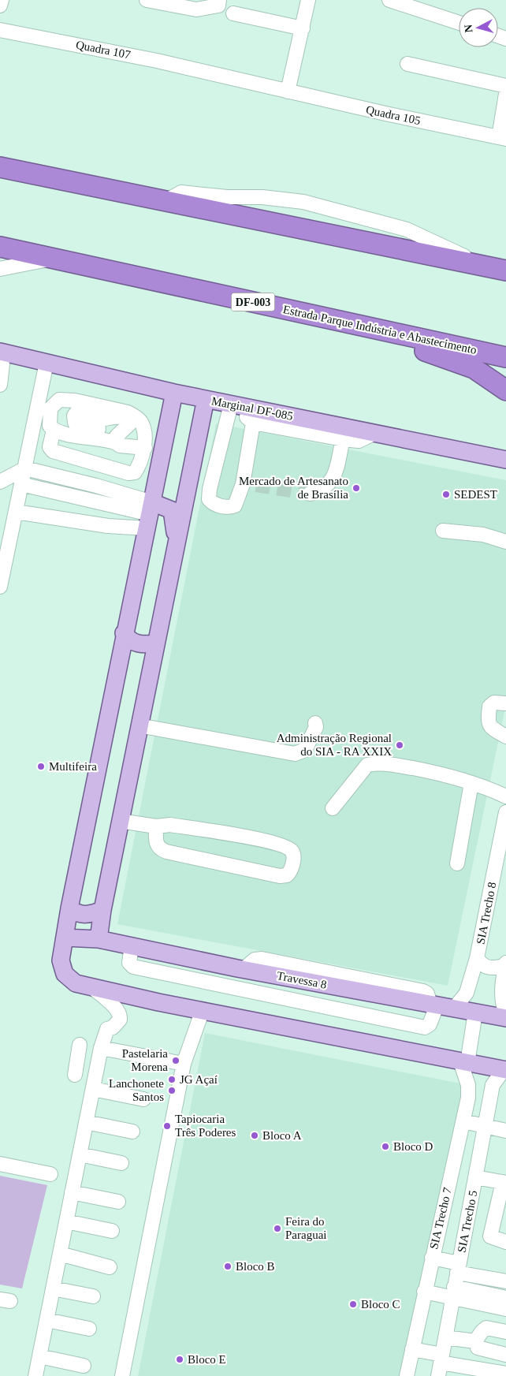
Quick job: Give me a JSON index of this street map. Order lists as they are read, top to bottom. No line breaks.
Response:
{"streets":{"highway":["DF-003","Estrada Parque Indústria e Abastecimento"],"main road":["Marginal DF-085","Travessa 8"],"street":["Quadra 107","Quadra 105","SIA Trecho 8","SIA Trecho 7","SIA Trecho 5"]},"crossings":[["Quadra 107","Quadra 105"],["SIA Trecho 8","Travessa 8"]],"places":["Mercado de Artesanato de Brasília","SEDEST","Administração Regional do SIA - RA XXIX","Multifeira","Pastelaria Morena","JG Açaí","Lanchonete Santos","Tapiocaria Três Poderes","Bloco A","Bloco D","Feira do Paraguai","Bloco B","Bloco C","Bloco E"],"north":"left"}
